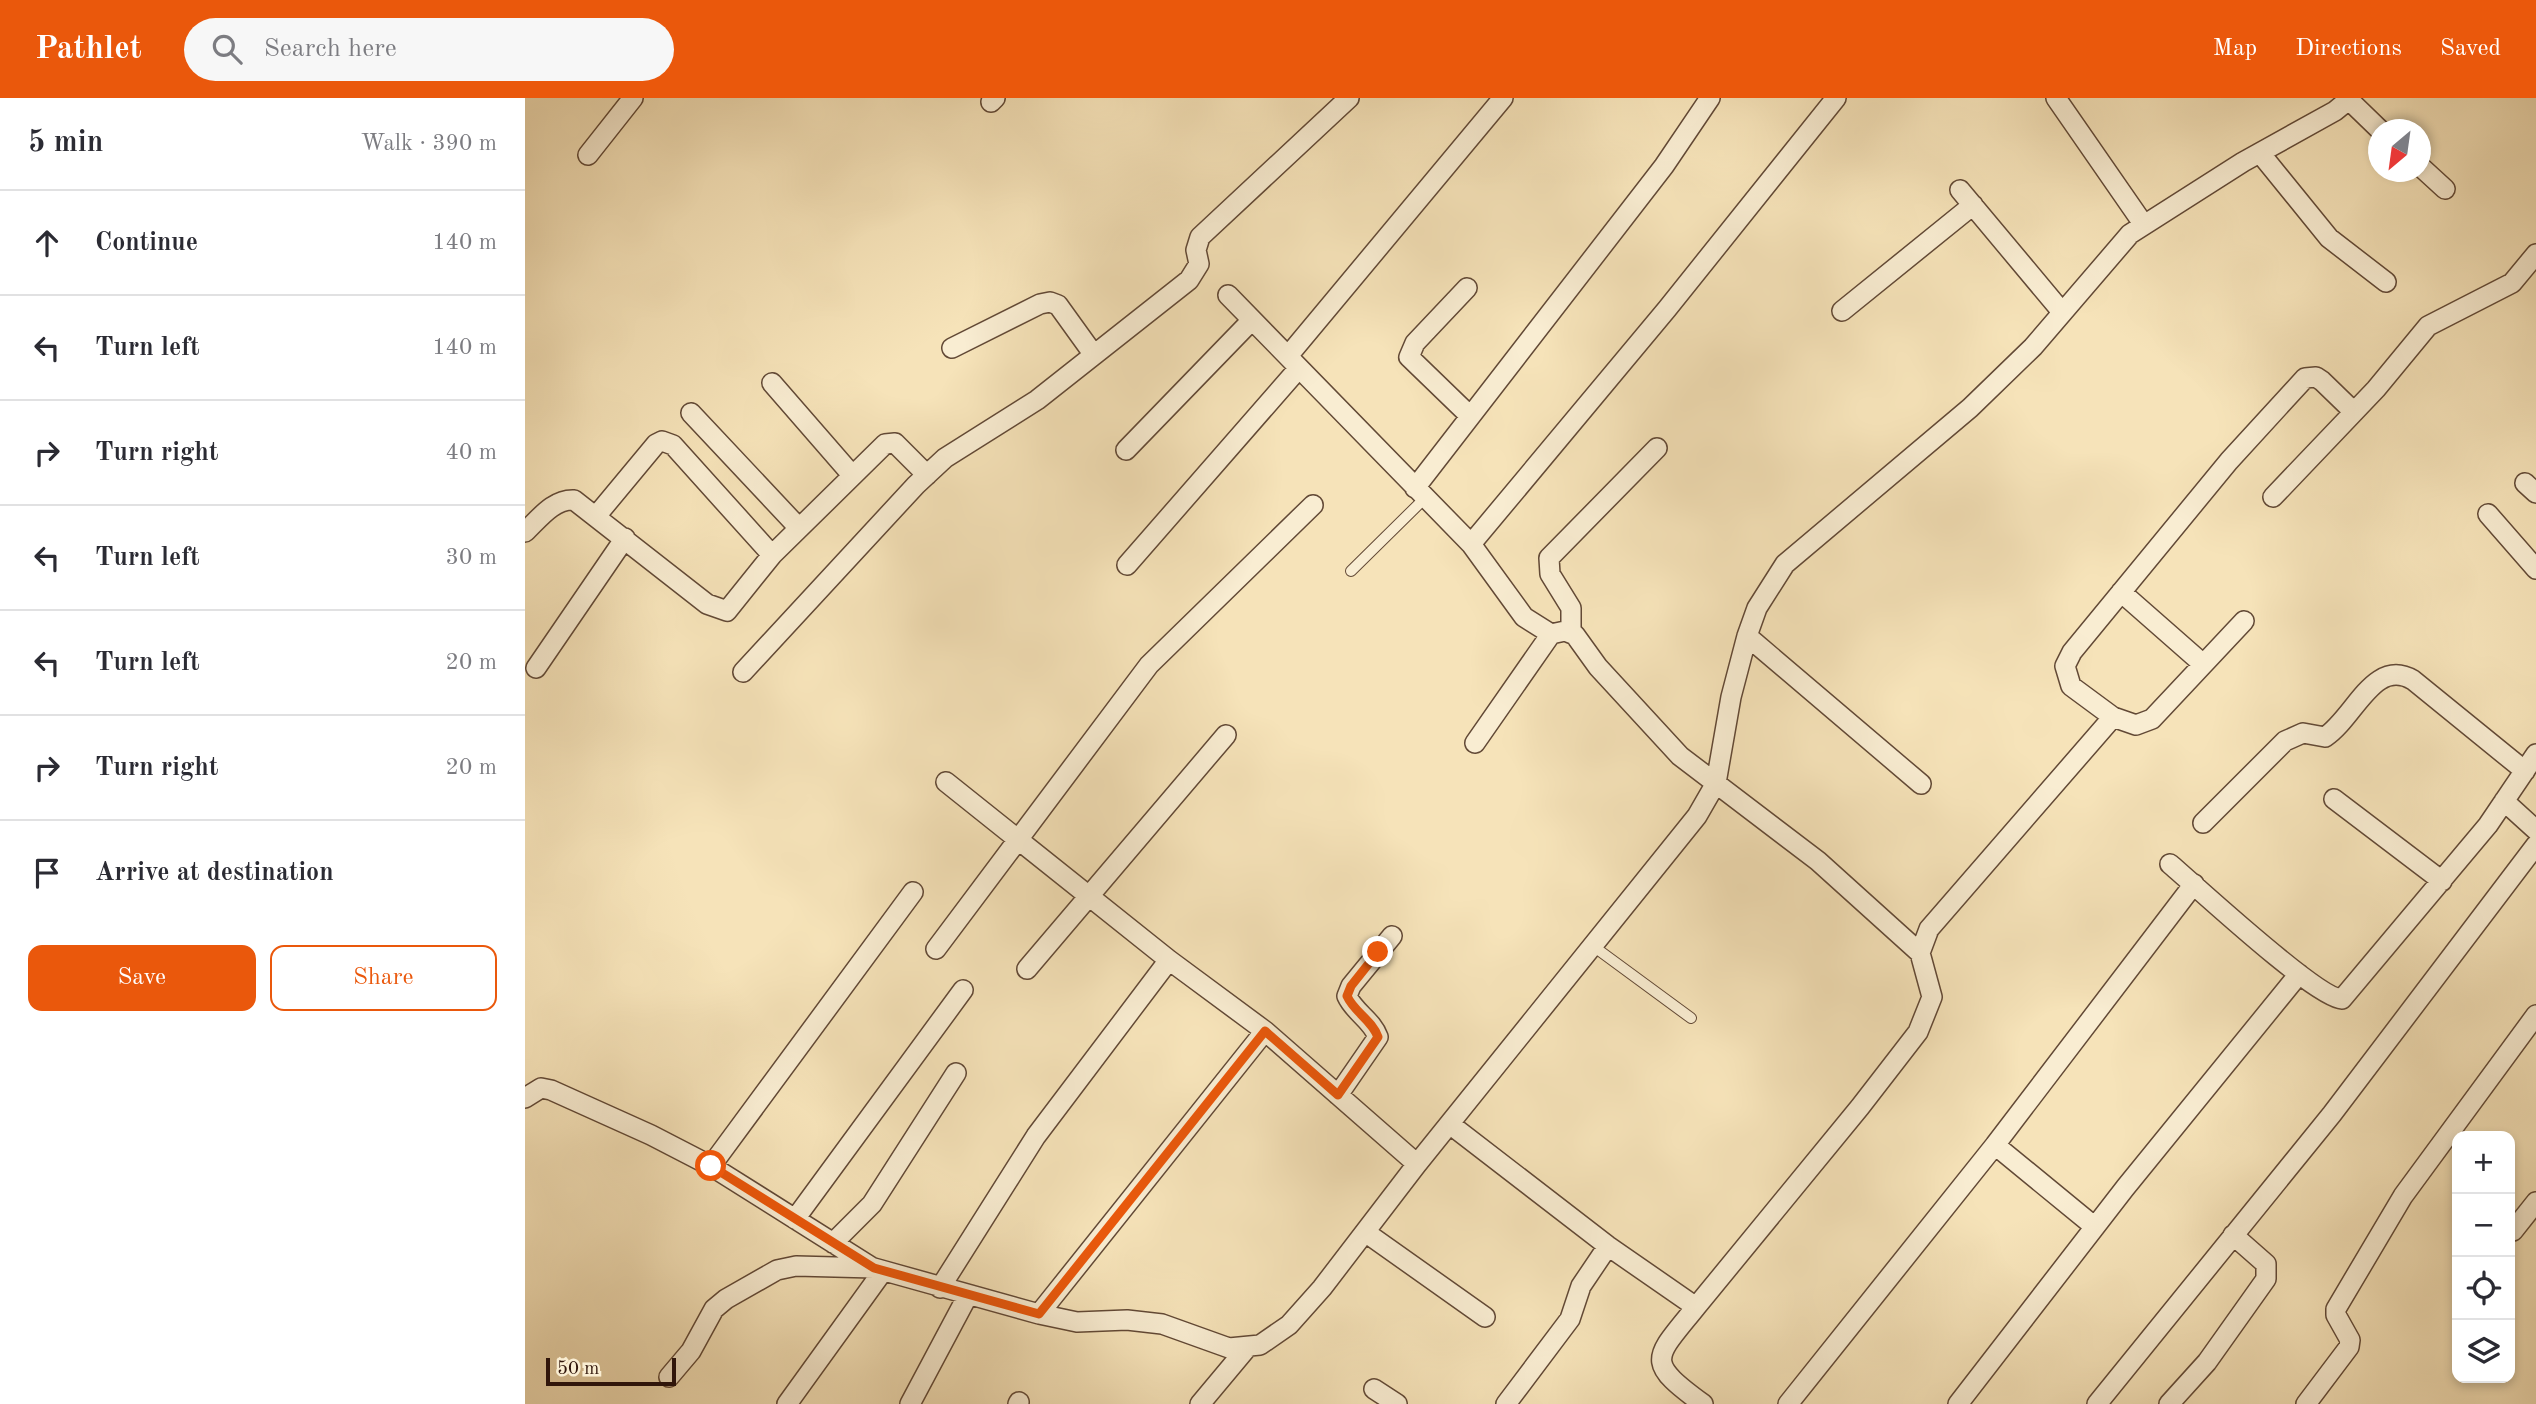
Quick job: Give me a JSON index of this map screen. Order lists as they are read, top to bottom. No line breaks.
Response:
{"scale_bar":"50 m","north":"bottom left","page":{"header":"Pathlet","search":"Search here","nav":["Map","Directions","Saved"],"heading":["5 min","Walk · 390 m"],"list":[["Continue","140 m"],["Turn left","140 m"],["Turn right","40 m"],["Turn left","30 m"],["Turn left","20 m"],["Turn right","20 m"],"Arrive at destination"],"buttons":["Save","Share"],"map_buttons":["+","−"],"scale":"50 m"}}
